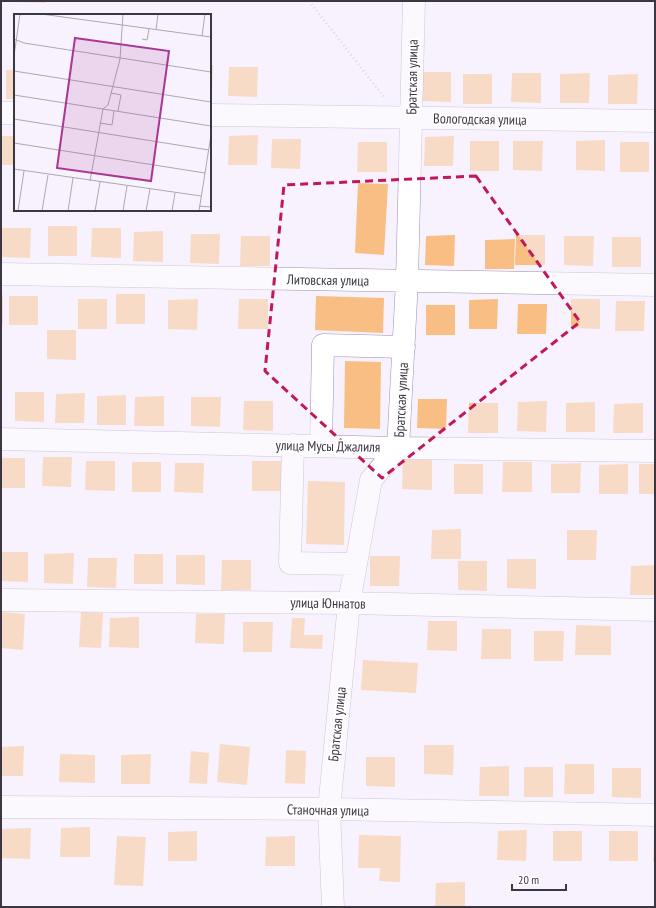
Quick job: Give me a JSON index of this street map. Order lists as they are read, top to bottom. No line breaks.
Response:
{"streets":{"street":["Братская улица","Вологодская улица","Литовская улица","улица Мусы Джалиля","улица Юннатов","Станочная улица"]},"crossings":[["Братская улица","Вологодская улица"],["Братская улица","Литовская улица"],["Братская улица","улица Мусы Джалиля"],["Братская улица","улица Юннатов"],["Братская улица","Станочная улица"]],"scale_bar":"20 m"}
